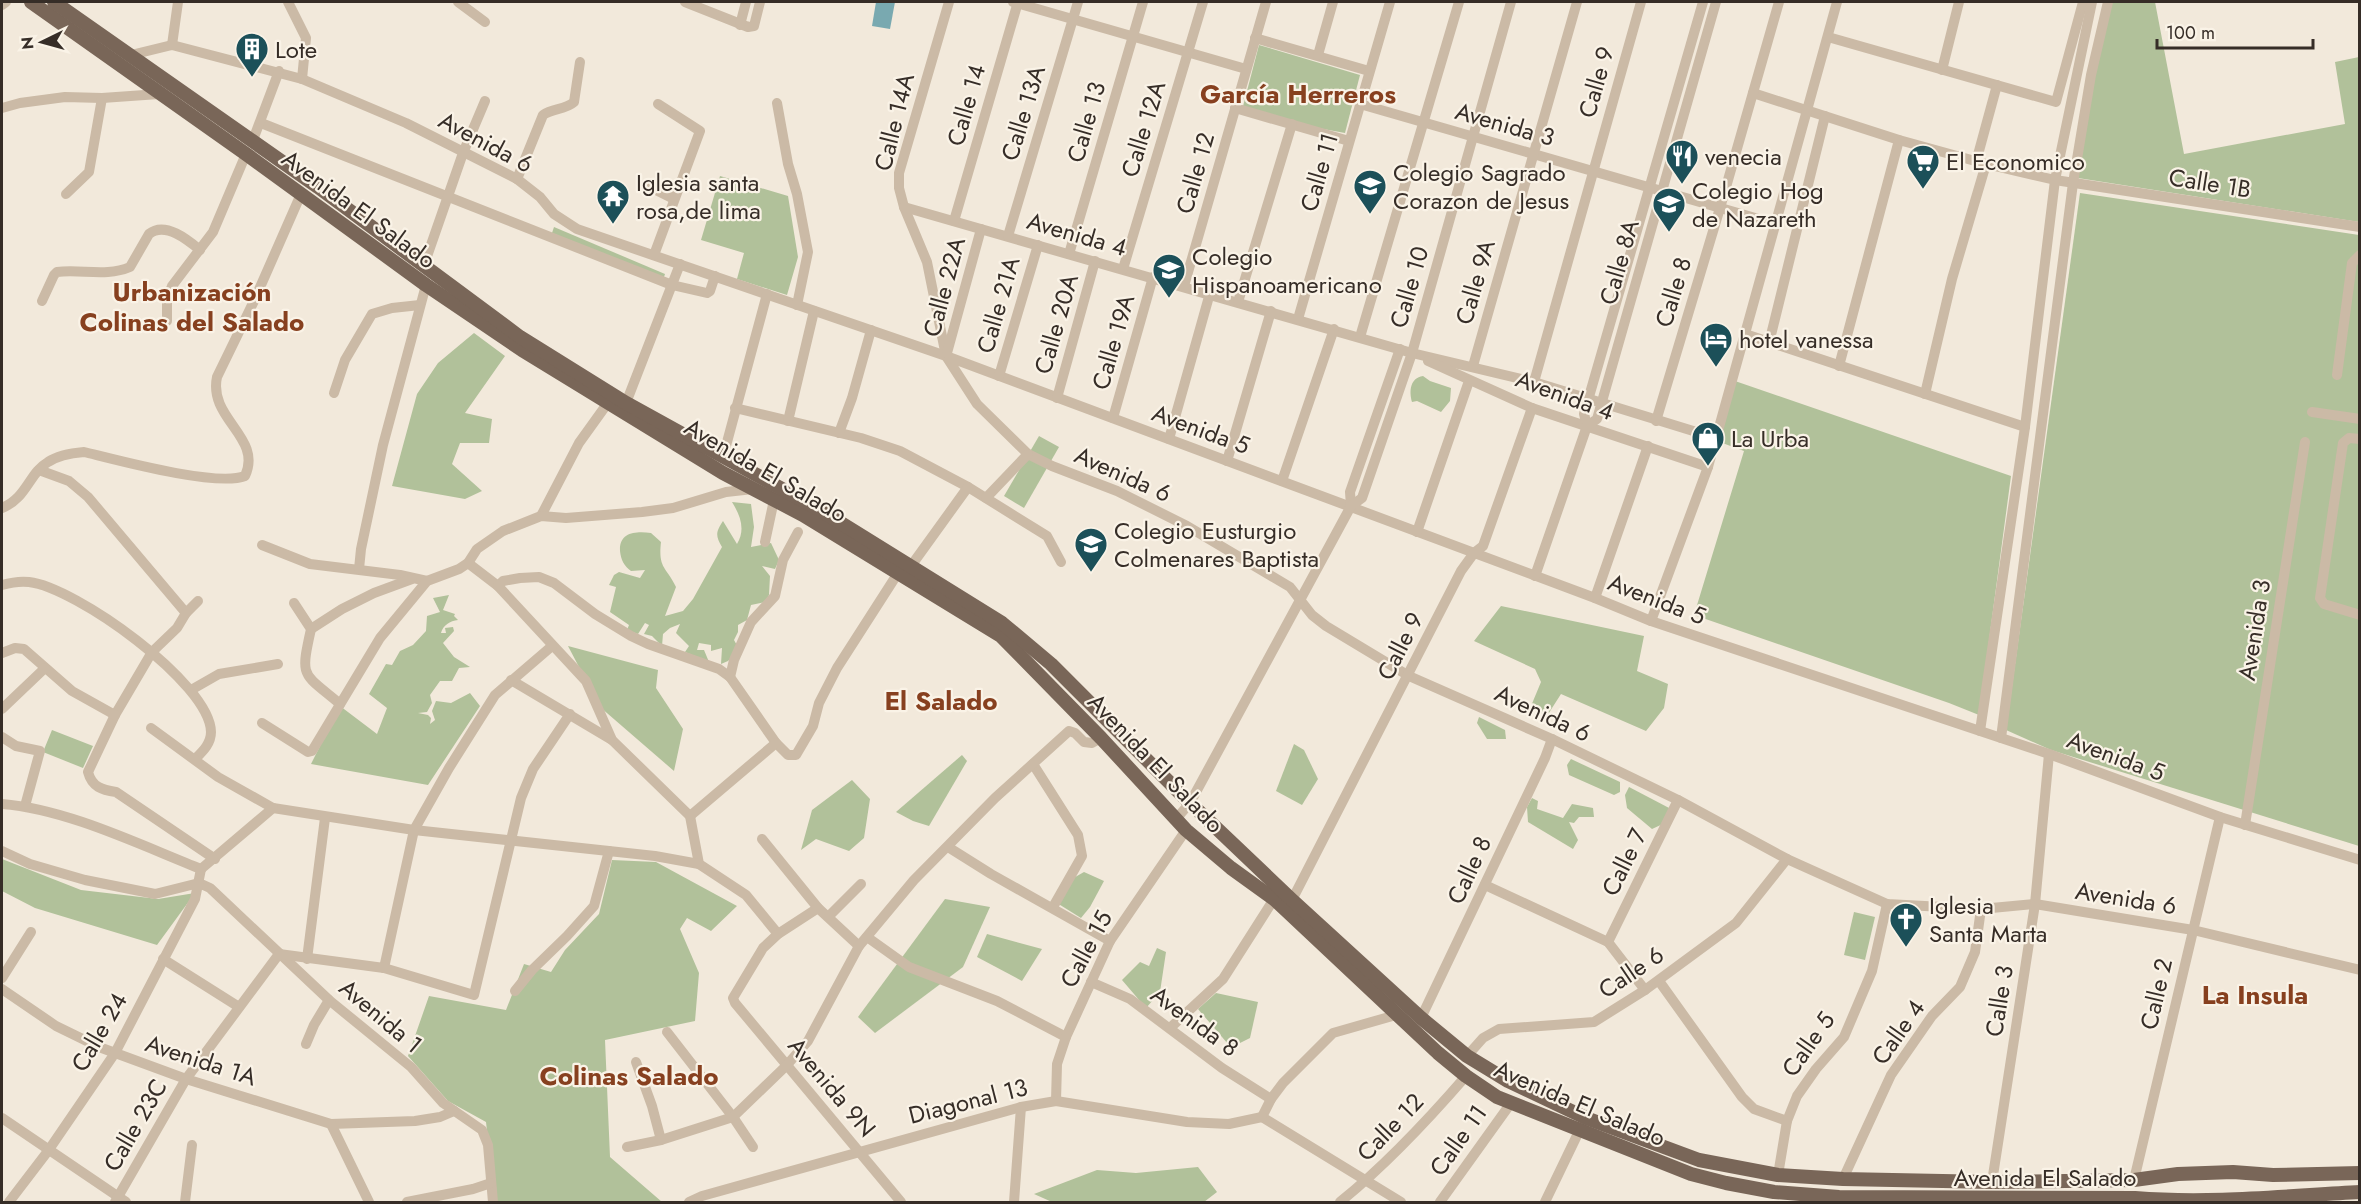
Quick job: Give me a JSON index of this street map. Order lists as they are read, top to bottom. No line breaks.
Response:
{"streets":{"main road":["Avenida El Salado"],"street":["Calle 9","Calle 14","Calle 13A","Calle 14A","Calle 13","Avenida 3","Calle 12A","Avenida 6","Calle 11","Calle 12","Calle 1B","Avenida 4","Calle 8A","Calle 9A","Calle 22A","Calle 10","Calle 8","Calle 21A","Calle 20A","Calle 19A","Avenida 5","Calle 7","Calle 15","Calle 6","Calle 2","Calle 3","Avenida 1","Avenida 8","Calle 24","Calle 4","Calle 5","Avenida 1A","Avenida 9N","Diagonal 13","Calle 23C"]},"crossings":[["Calle 9","Avenida 3"],["Calle 9","Avenida 6"],["Calle 9","Avenida El Salado"],["Calle 9","Avenida 4"],["Calle 9","Avenida 5"],["Calle 14","Avenida 4"],["Calle 13A","Avenida 4"],["Calle 14A","Avenida 6"],["Calle 14A","Avenida 4"],["Calle 14A","Calle 22A"],["Calle 14A","Avenida 5"],["Calle 13","Avenida 4"],["Avenida 3","Calle 11"],["Avenida 3","Calle 8A"],["Avenida 3","Calle 9A"],["Avenida 3","Calle 10"],["Avenida 3","Calle 8"],["Avenida 3","Avenida 5"],["Calle 12A","Avenida 4"],["Avenida 6","Avenida El Salado"],["Avenida 6","Calle 22A"],["Avenida 6","Calle 10"],["Avenida 6","Calle 8"],["Avenida 6","Avenida 5"],["Avenida 6","Calle 7"],["Avenida 6","Calle 6"],["Avenida 6","Calle 2"],["Avenida 6","Calle 3"],["Avenida 6","Calle 4"],["Avenida 6","Calle 5"],["Calle 11","Avenida El Salado"],["Calle 11","Avenida 4"],["Calle 12","Avenida El Salado"],["Calle 12","Avenida 4"],["Calle 1B","Calle 8"],["Avenida El Salado","Calle 10"],["Avenida El Salado","Calle 8"],["Avenida El Salado","Calle 15"],["Avenida El Salado","Calle 6"],["Avenida El Salado","Calle 2"],["Avenida El Salado","Calle 3"],["Avenida El Salado","Calle 4"],["Avenida El Salado","Calle 5"],["Avenida 4","Calle 8A"],["Avenida 4","Calle 9A"],["Avenida 4","Calle 22A"],["Avenida 4","Calle 10"],["Avenida 4","Calle 8"],["Avenida 4","Calle 21A"],["Avenida 4","Calle 20A"],["Avenida 4","Calle 19A"],["Calle 8A","Avenida 5"],["Calle 22A","Avenida 5"],["Calle 10","Avenida 5"],["Calle 21A","Avenida 5"],["Calle 20A","Avenida 5"],["Calle 19A","Avenida 5"],["Avenida 5","Calle 2"],["Avenida 5","Calle 3"],["Calle 15","Avenida 8"],["Calle 15","Diagonal 13"],["Avenida 1","Calle 24"],["Avenida 1","Avenida 1A"],["Avenida 1","Calle 23C"],["Calle 24","Avenida 1A"],["Avenida 1A","Calle 23C"],["Avenida 9N","Diagonal 13"]],"districts":["García Herreros","Urbanización Colinas del Salado","El Salado","La Insula","Colinas Salado"],"places":{"building":["Lote"],"restaurant":["venecia"],"supermarket":["El Economico"],"school or university":["Colegio Sagrado Corazon de Jesus","Colegio Hog de Nazareth","Colegio Hispanoamericano","Colegio Eusturgio Colmenares Baptista"],"temple":["Iglesia santa rosa,de lima"],"hotel":["hotel vanessa"],"shop":["La Urba"],"church":["Iglesia Santa Marta"]},"scale_bar":"100 m","north":"left"}
